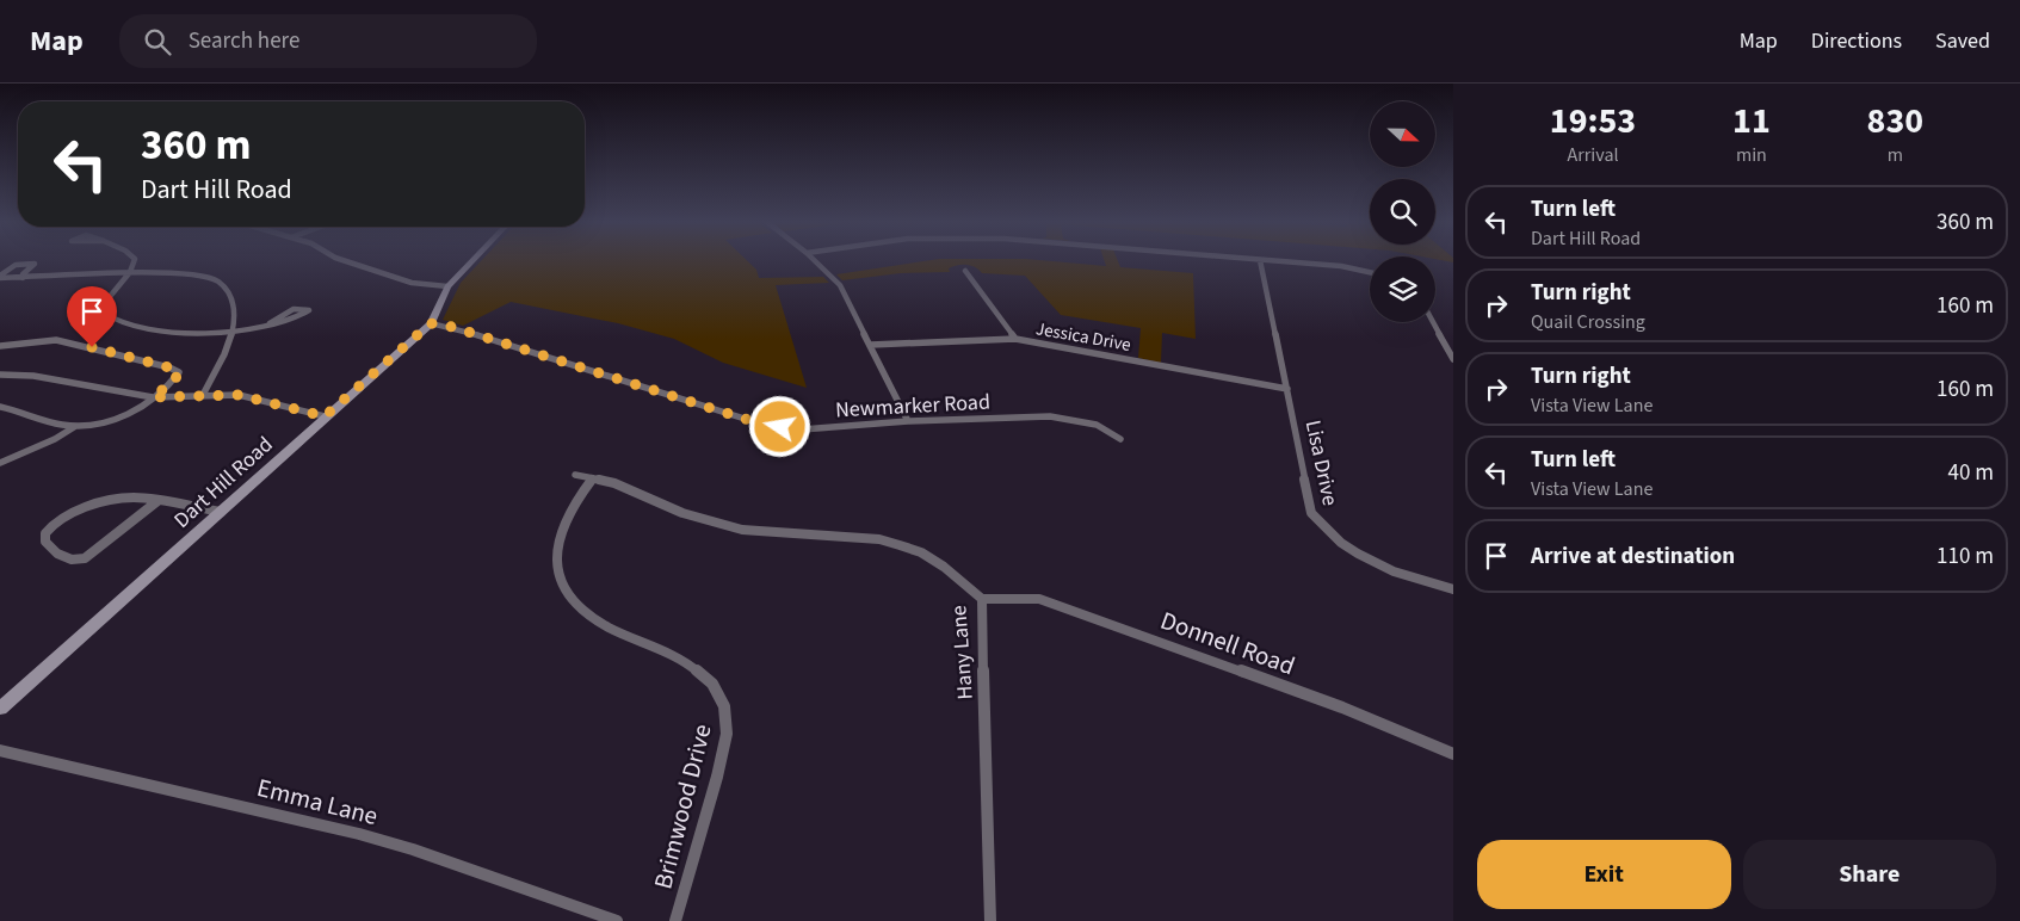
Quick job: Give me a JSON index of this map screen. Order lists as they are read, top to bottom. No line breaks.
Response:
{"streets":{"main road":["Dart Hill Road"],"street":["Jessica Drive","Newmarker Road","Lisa Drive","Donnell Road","Hany Lane","Emma Lane","Brimwood Drive"]},"crossings":[["Jessica Drive","Lisa Drive"],["Newmarker Road","Dart Hill Road"],["Donnell Road","Hany Lane"],["Hany Lane","Brimwood Drive"]],"north":"right","page":{"header":"Map","search":"Search here","nav":["Map","Directions","Saved"],"eta":["19:53","Arrival","11","min","830","m"],"turn":["360 m","Dart Hill Road"],"list":[{"name":"Turn left","note":"Dart Hill Road","value":"360 m"},{"name":"Turn right","note":"Quail Crossing","value":"160 m"},{"name":"Turn right","note":"Vista View Lane","value":"160 m"},{"name":"Turn left","note":"Vista View Lane","value":"40 m"},{"name":"Arrive at destination","value":"110 m"}],"buttons":["Exit","Share"]}}
